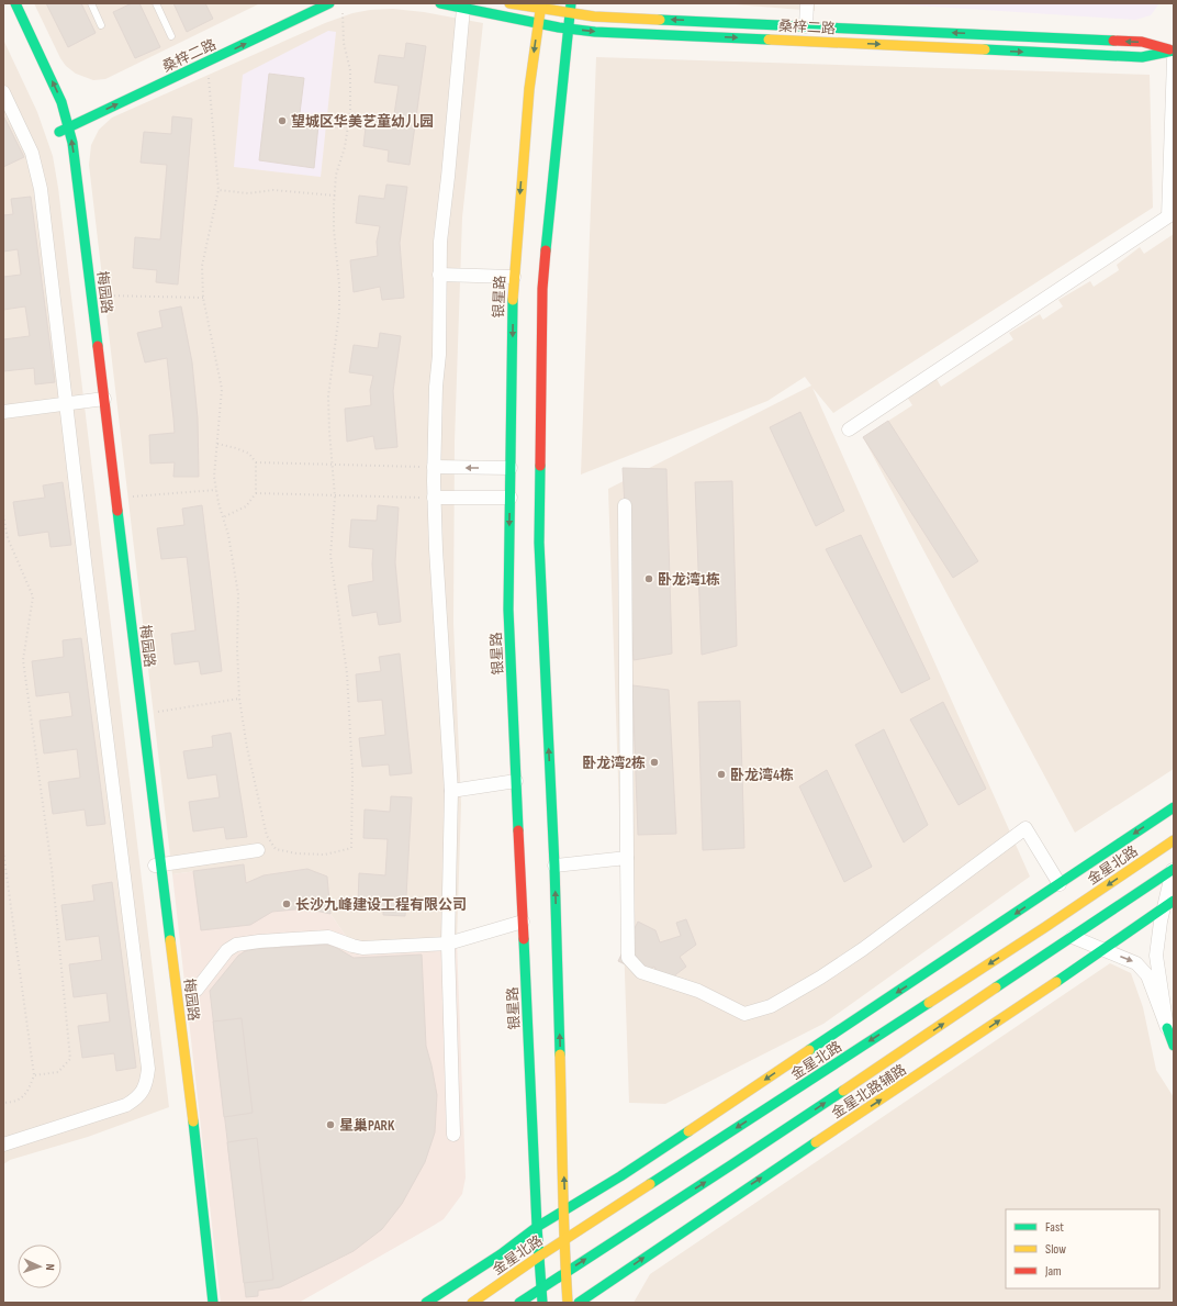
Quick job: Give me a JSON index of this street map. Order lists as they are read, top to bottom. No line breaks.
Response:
{"streets":{"main road":["桑梓二路","梅园路","银星路","金星北路","金星北路辅路"]},"crossings":[["桑梓二路","梅园路"],["桑梓二路","银星路"],["银星路","金星北路"]],"places":["望城区华美艺童幼儿园","卧龙湾1栋","卧龙湾2栋","卧龙湾4栋","长沙九峰建设工程有限公司","星巢PARK"],"legend":["Fast","Slow","Jam"],"north":"right"}
